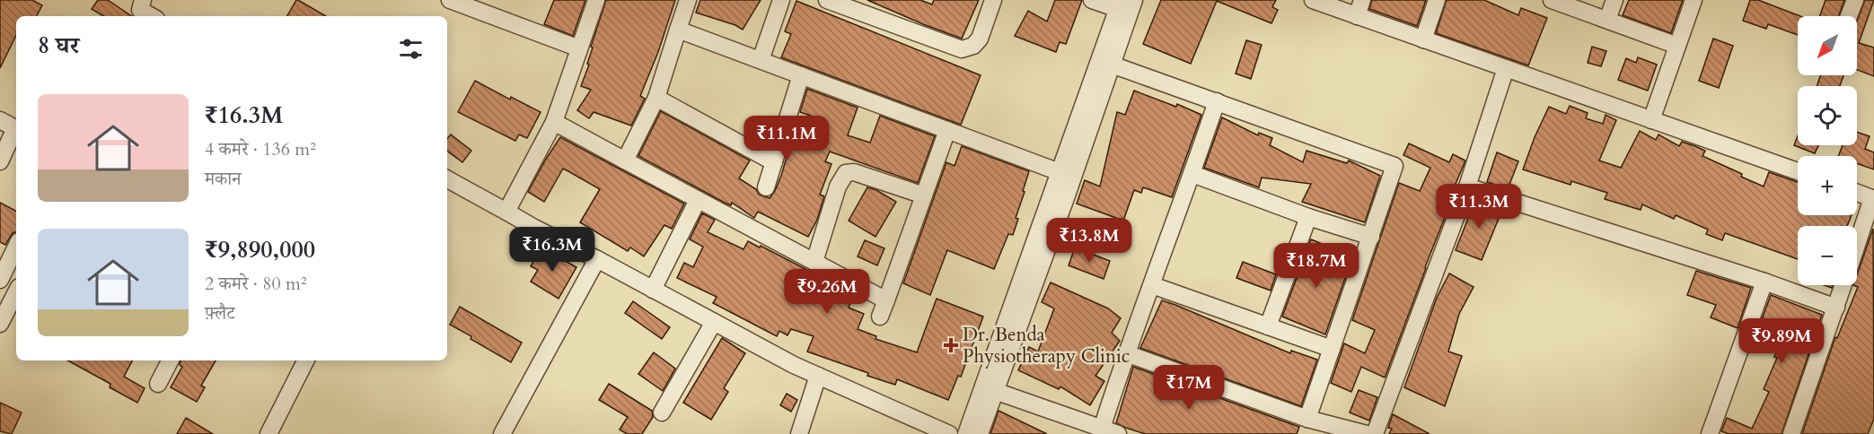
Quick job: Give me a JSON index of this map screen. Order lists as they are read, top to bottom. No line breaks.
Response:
{"places":{"health":["Dr. Benda Physiotherapy Clinic"]},"north":"bottom left","page":{"map_buttons":["+","−"],"heading":"8 घर","list":[{"name":"₹16.3M","note":"4 कमरे · 136 m² · मकान"},{"name":"₹9,890,000","note":"2 कमरे · 80 m² · फ़्लैट"}],"price":["₹11.1M","₹11.3M","₹13.8M","₹16.3M","₹18.7M","₹9.26M","₹9.89M","₹17M"]}}
